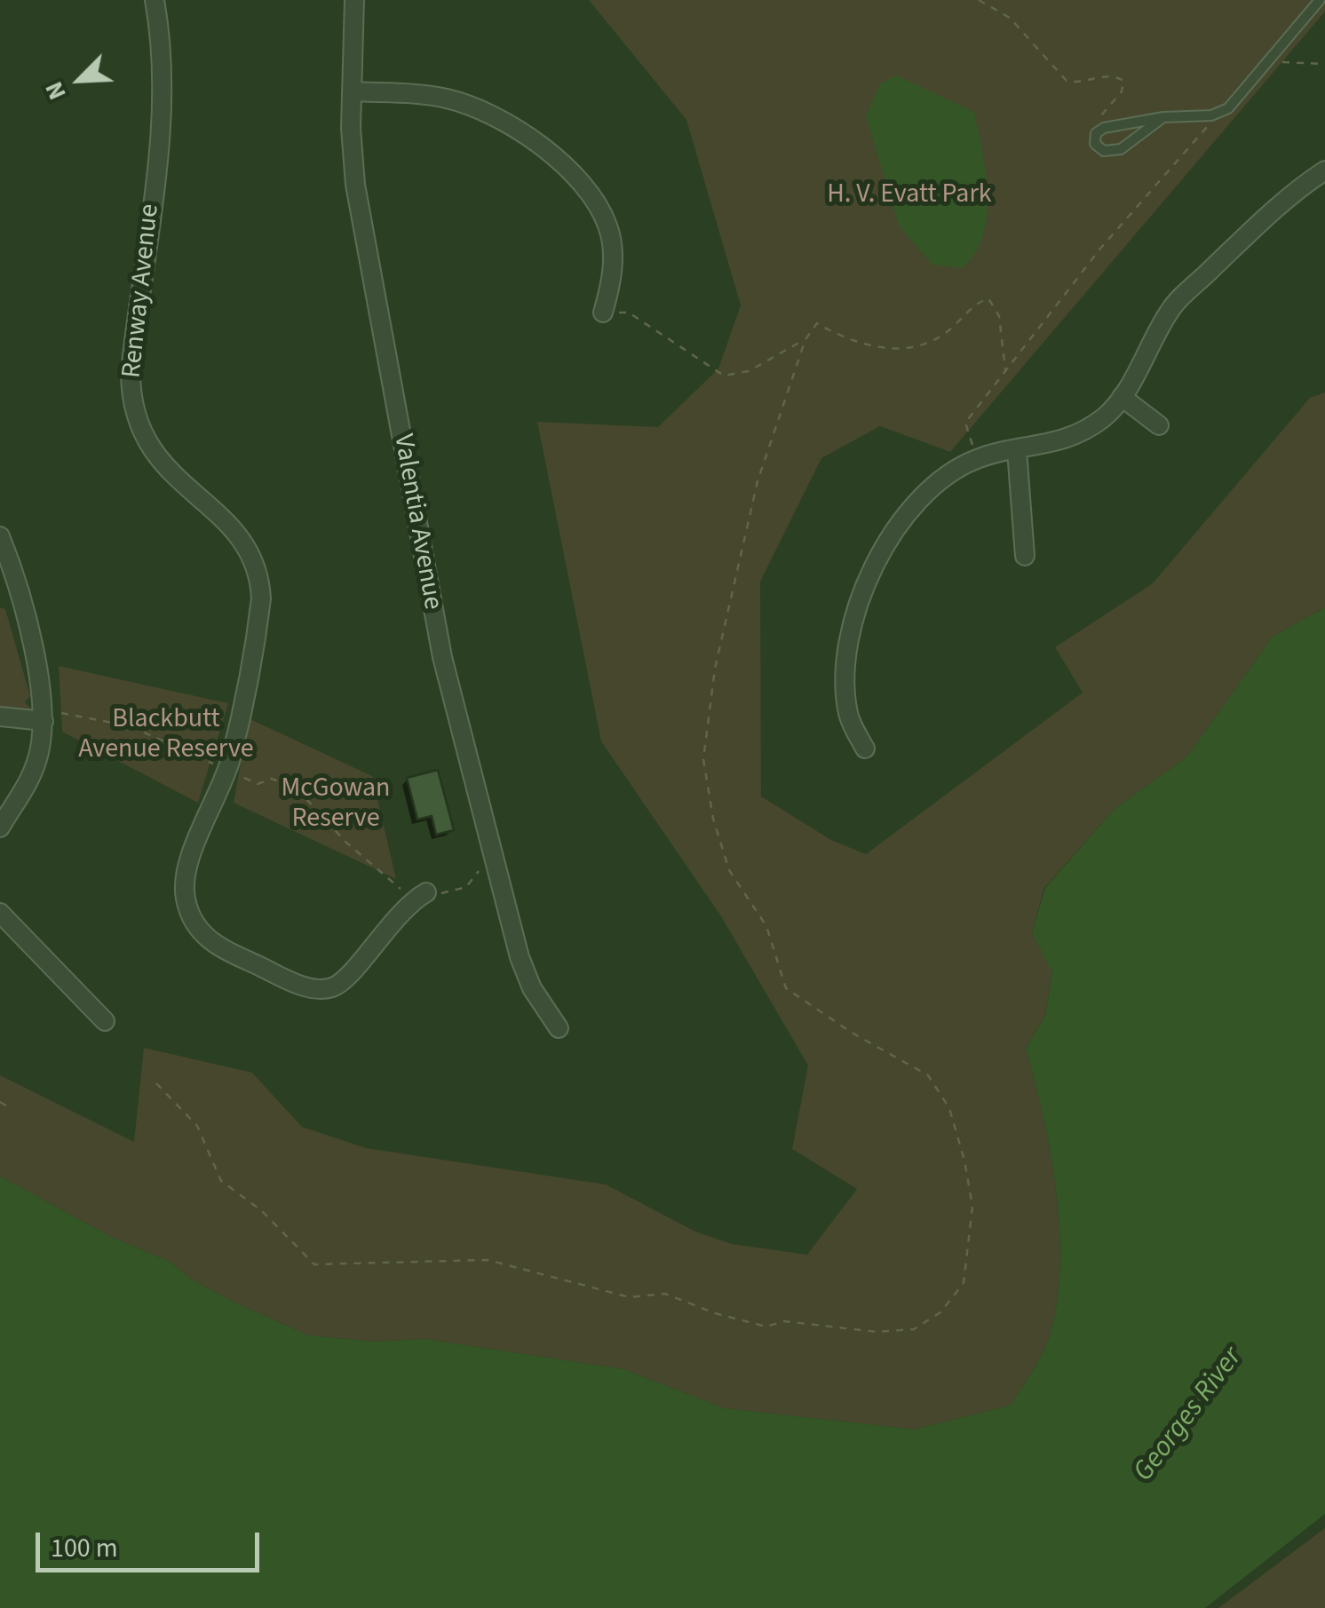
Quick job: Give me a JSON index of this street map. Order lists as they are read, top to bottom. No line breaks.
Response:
{"streets":{"street":["Renway Avenue","Valentia Avenue"]},"water":["Georges River"],"parks":["H. V. Evatt Park","Blackbutt Avenue Reserve","McGowan Reserve"],"scale_bar":"100 m","north":"bottom left"}
